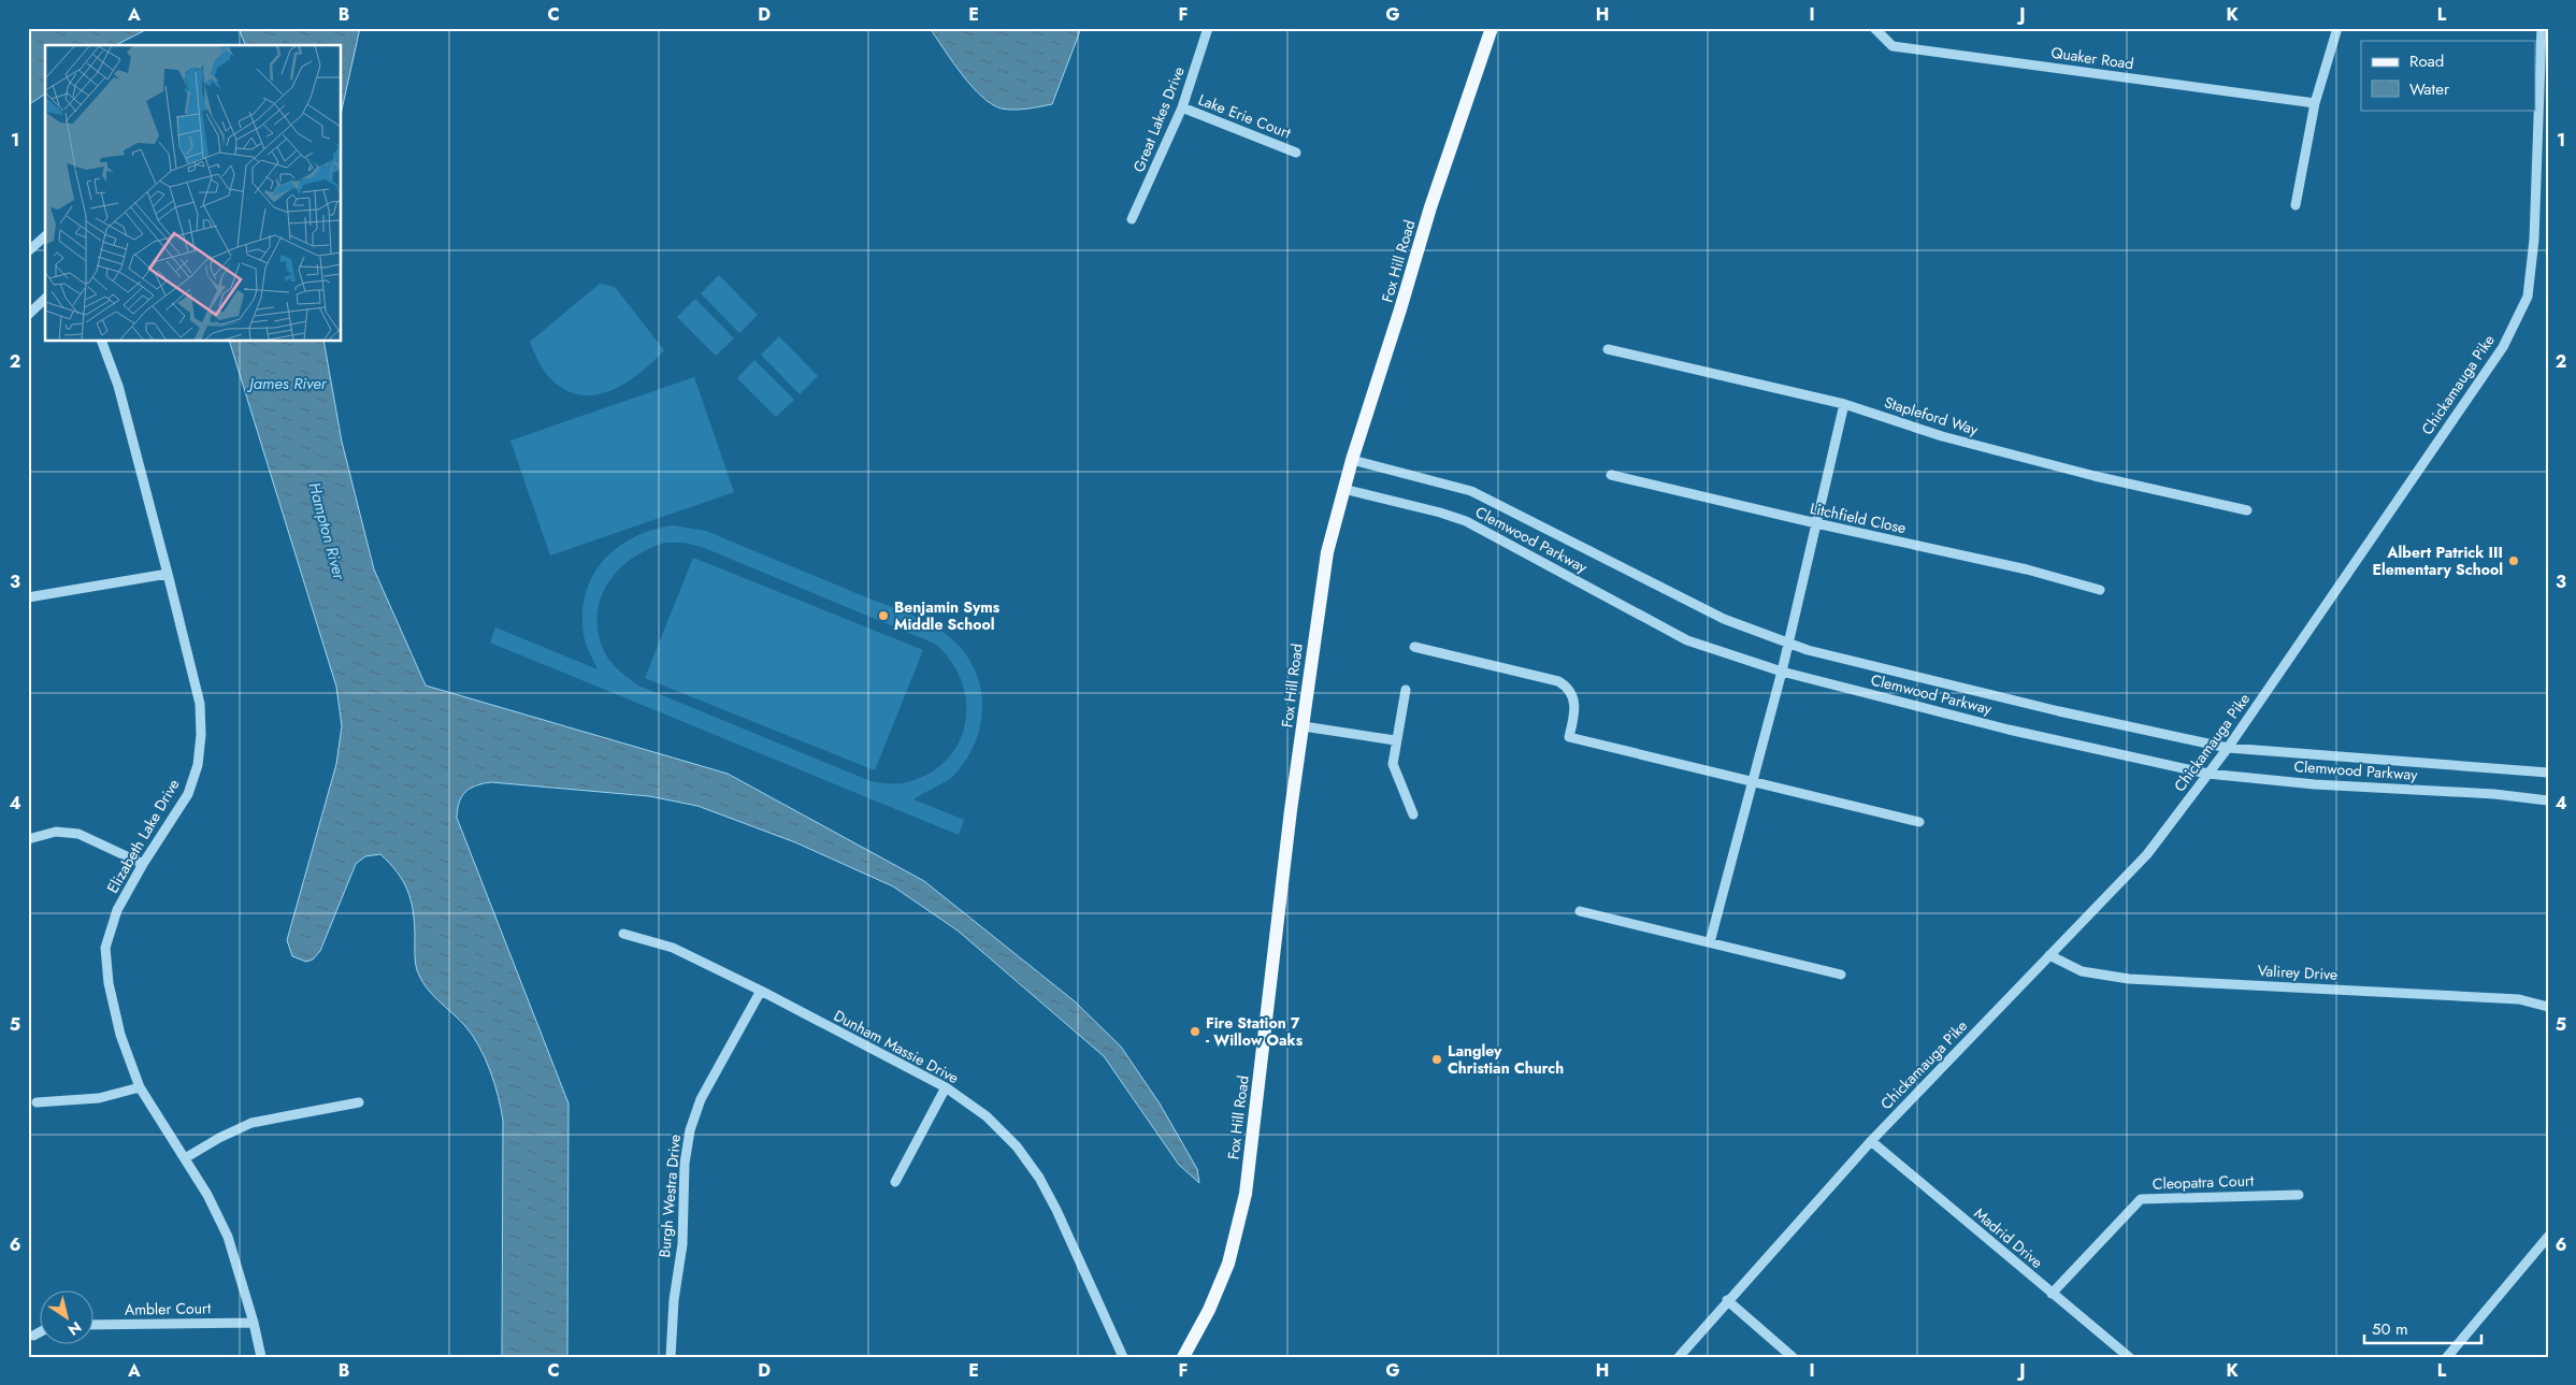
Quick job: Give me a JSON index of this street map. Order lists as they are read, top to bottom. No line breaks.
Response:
{"streets":{"main road":["Fox Hill Road"],"street":["Quaker Road","Lake Erie Court","Great Lakes Drive","Chickamauga Pike","Stapleford Way","Litchfield Close","Clemwood Parkway","Elizabeth Lake Drive","Valirey Drive","Dunham Massie Drive","Cleopatra Court","Burgh Westra Drive","Madrid Drive","Ambler Court"]},"crossings":[["Lake Erie Court","Great Lakes Drive"],["Fox Hill Road","Clemwood Parkway"],["Chickamauga Pike","Clemwood Parkway"],["Chickamauga Pike","Valirey Drive"],["Chickamauga Pike","Madrid Drive"],["Elizabeth Lake Drive","Ambler Court"],["Dunham Massie Drive","Burgh Westra Drive"],["Cleopatra Court","Madrid Drive"]],"water":["James River","Hampton River"],"places":["Albert Patrick III Elementary School","Benjamin Syms Middle School","Fire Station 7 - Willow Oaks","Langley Christian Church"],"legend":["Road","Water"],"scale_bar":"50 m","north":"bottom right","grid":{"columns":["A","B","C","D","E","F","G","H","I","J","K","L"],"rows":["1","2","3","4","5","6"]}}
